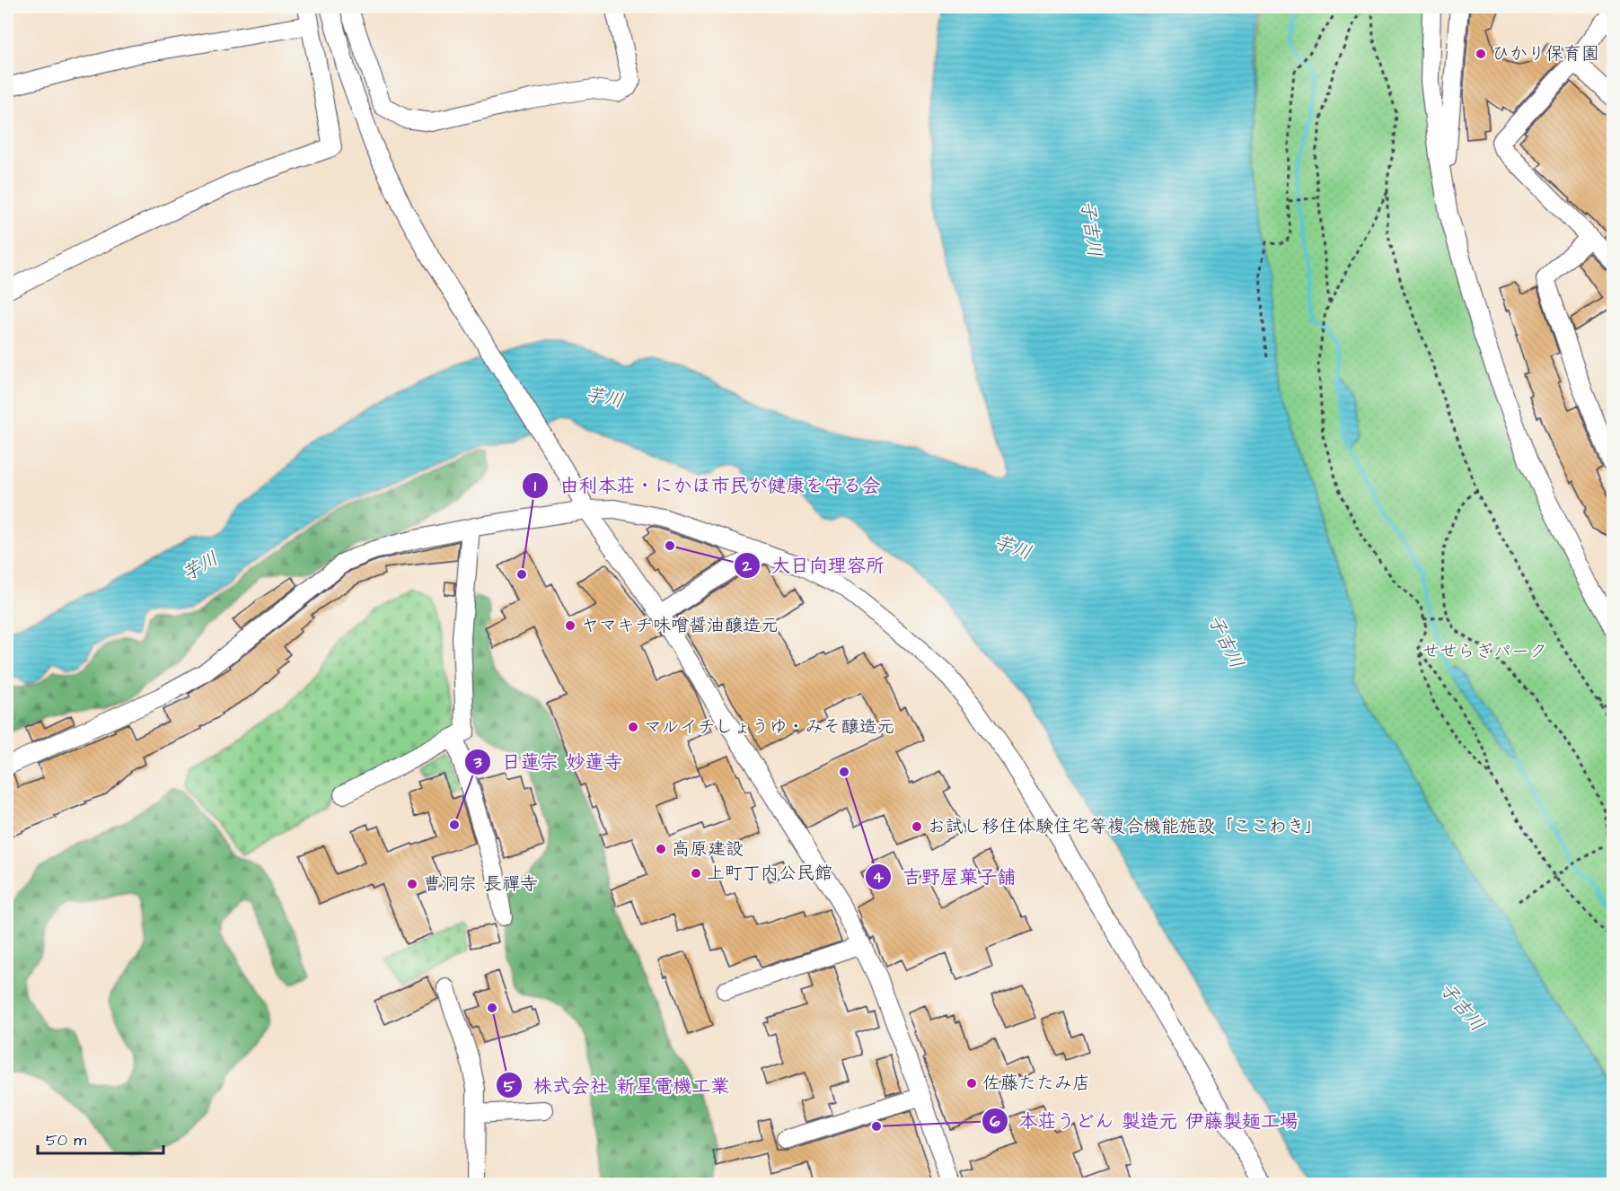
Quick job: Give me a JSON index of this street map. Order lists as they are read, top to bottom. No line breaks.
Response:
{"water":["子吉川","芋川"],"parks":["せせらぎパーク"],"places":["ひかり保育園","大日向理容所","由利本荘・にかほ市民が健康を守る会","ヤマキチ味噌醤油醸造元","マルイチしょうゆ・みそ醸造元","吉野屋菓子舗","日蓮宗 妙蓮寺","お試し移住体験住宅等複合機能施設「ここわき」","高原建設","上町丁内公民館","曹洞宗 長禪寺","株式会社 新星電機工業","佐藤たたみ店","本荘うどん 製造元 伊藤製麺工場"],"scale_bar":"50 m"}
